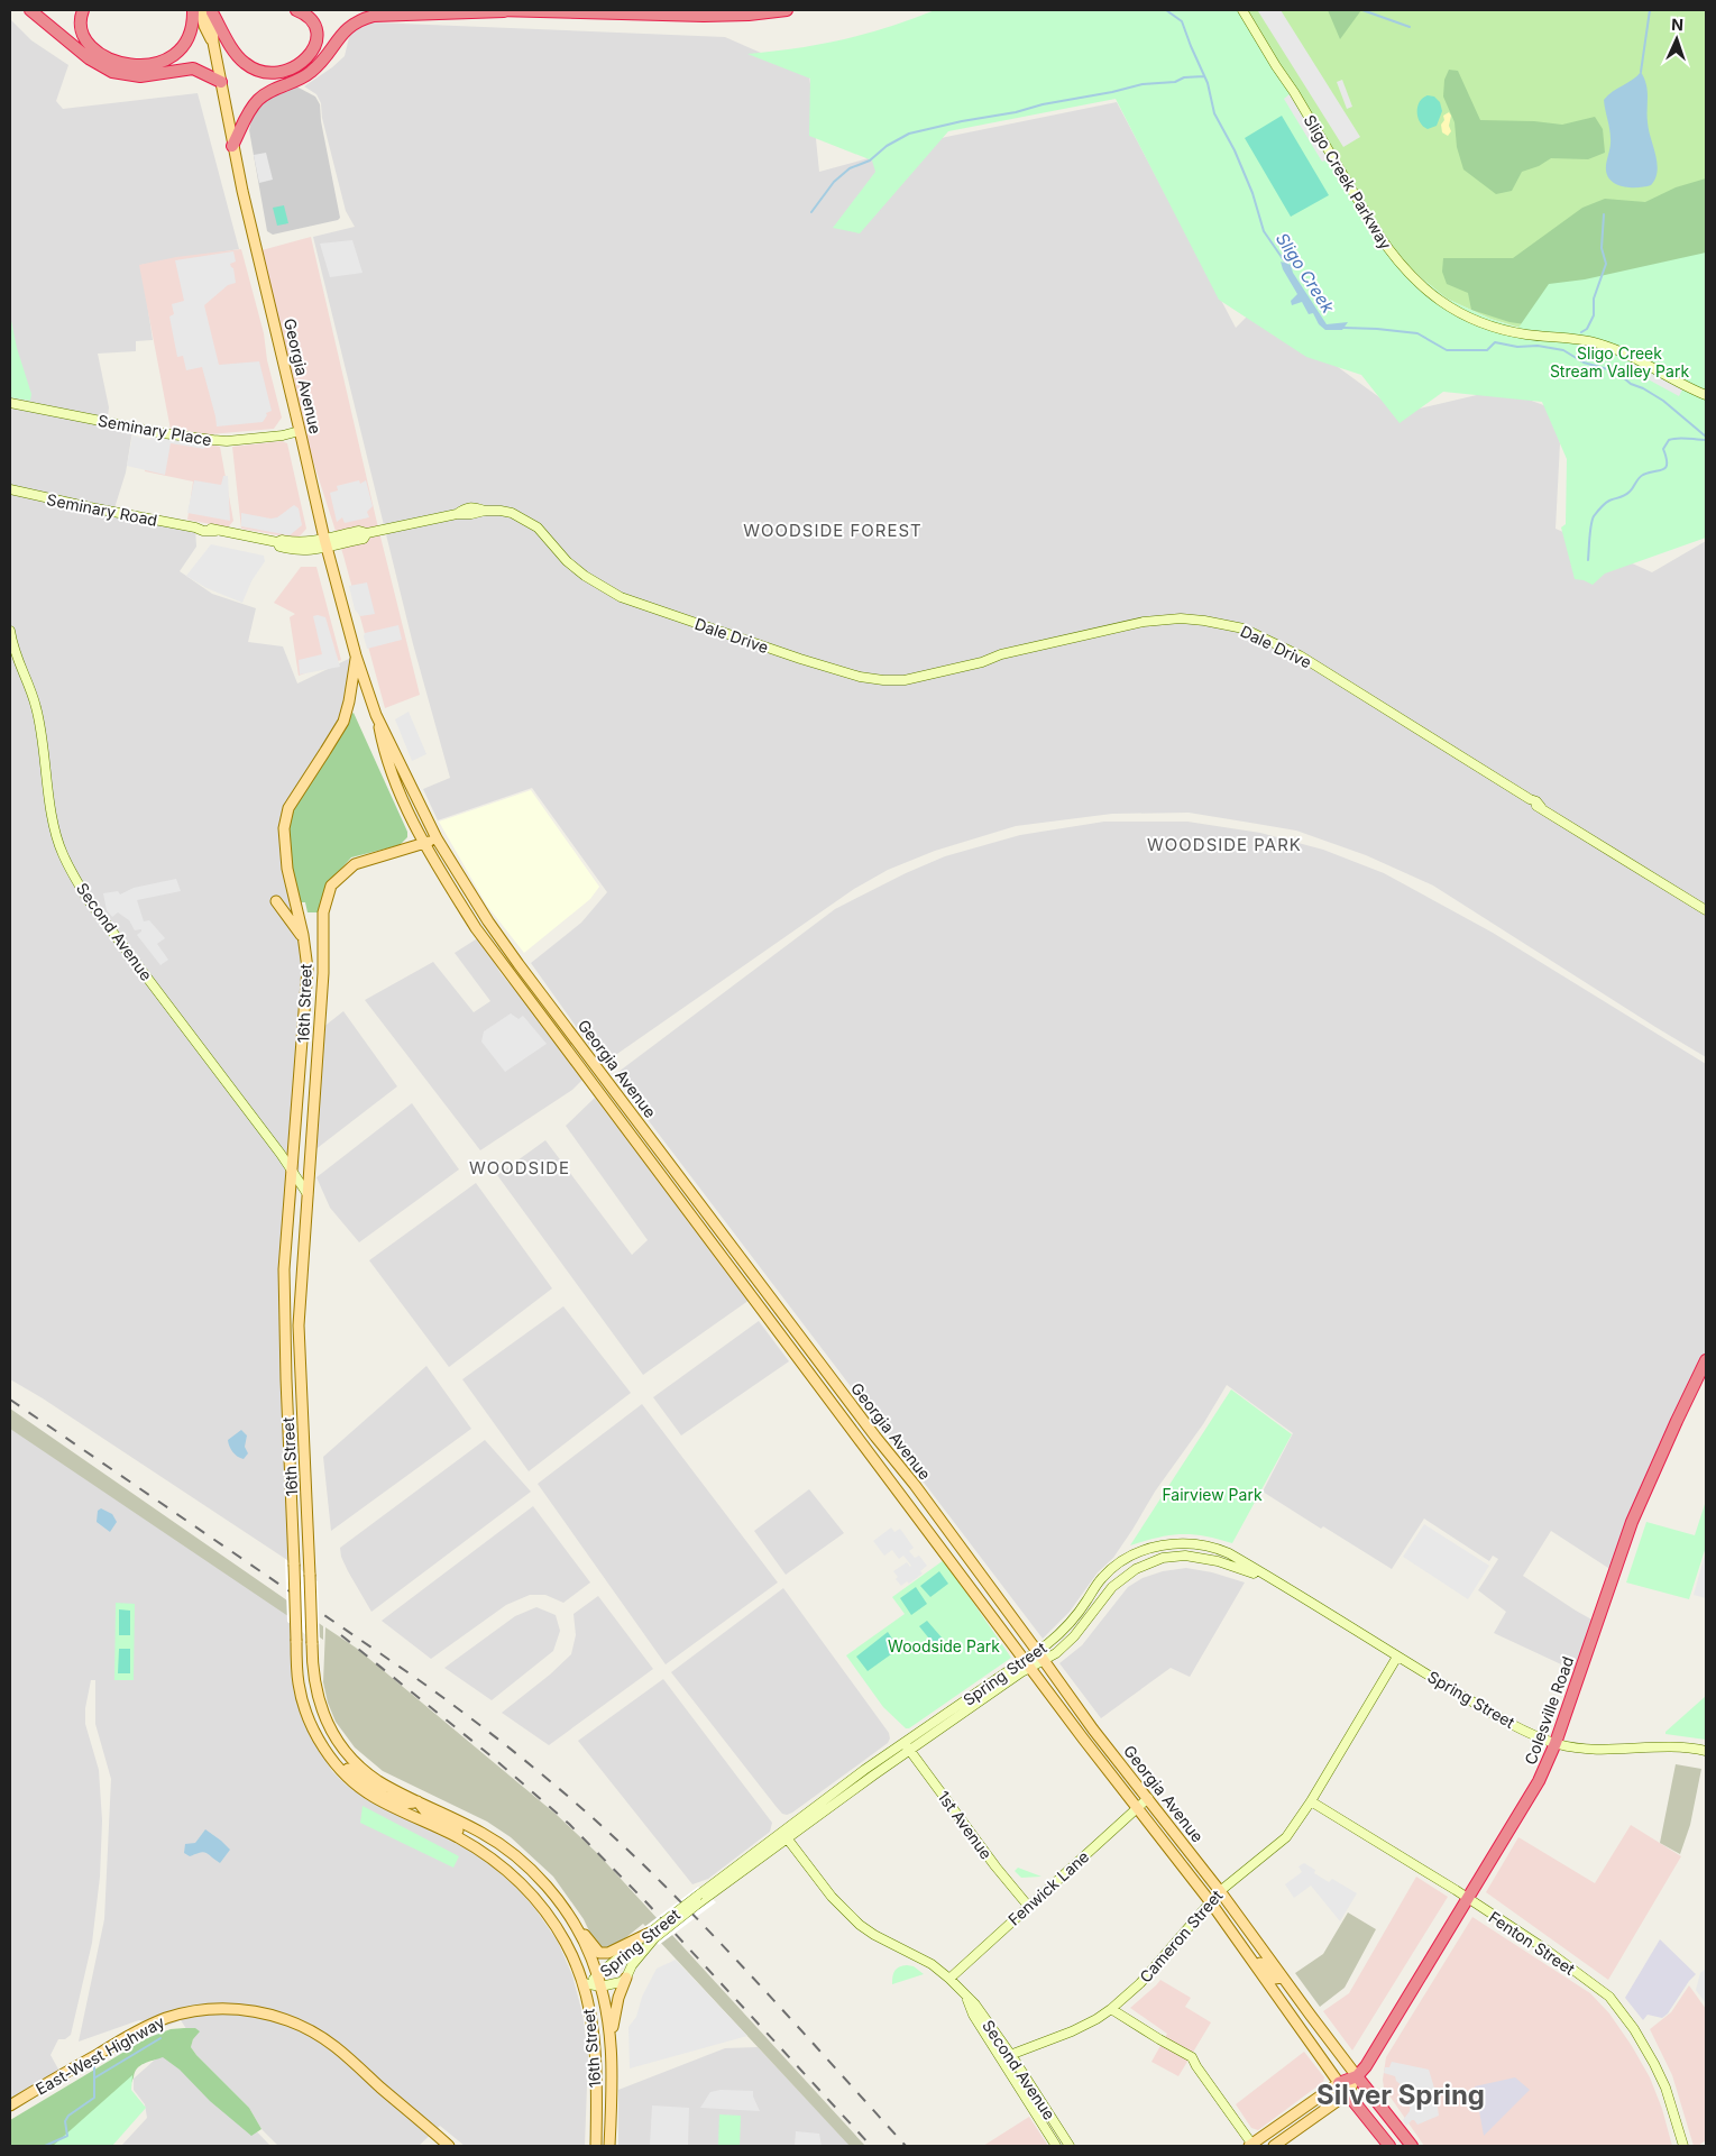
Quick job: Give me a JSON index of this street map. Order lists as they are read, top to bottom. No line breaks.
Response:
{"streets":{"highway":["Georgia Avenue","Colesville Road"],"main road":["16th Street","East-West Highway"],"street":["Sligo Creek Parkway","Seminary Place","Seminary Road","Dale Drive","Second Avenue","Spring Street","1st Avenue","Fenwick Lane","Cameron Street","Fenton Street"]},"crossings":[["Georgia Avenue","Seminary Place"],["Georgia Avenue","Seminary Road"],["Georgia Avenue","16th Street"],["Georgia Avenue","Spring Street"],["Georgia Avenue","Colesville Road"],["Georgia Avenue","Fenwick Lane"],["Georgia Avenue","Cameron Street"],["Seminary Road","Dale Drive"],["Second Avenue","16th Street"],["Second Avenue","Spring Street"],["Second Avenue","Fenwick Lane"],["Second Avenue","Cameron Street"],["16th Street","Spring Street"],["Spring Street","Colesville Road"],["Spring Street","1st Avenue"],["Spring Street","Cameron Street"],["Colesville Road","Fenton Street"],["1st Avenue","Fenwick Lane"],["Cameron Street","Fenton Street"]],"districts":["WOODSIDE FOREST","WOODSIDE PARK","WOODSIDE","Silver Spring"],"water":["Sligo Creek"],"parks":["Sligo Creek Stream Valley Park","Fairview Park","Woodside Park"],"north":"top"}
